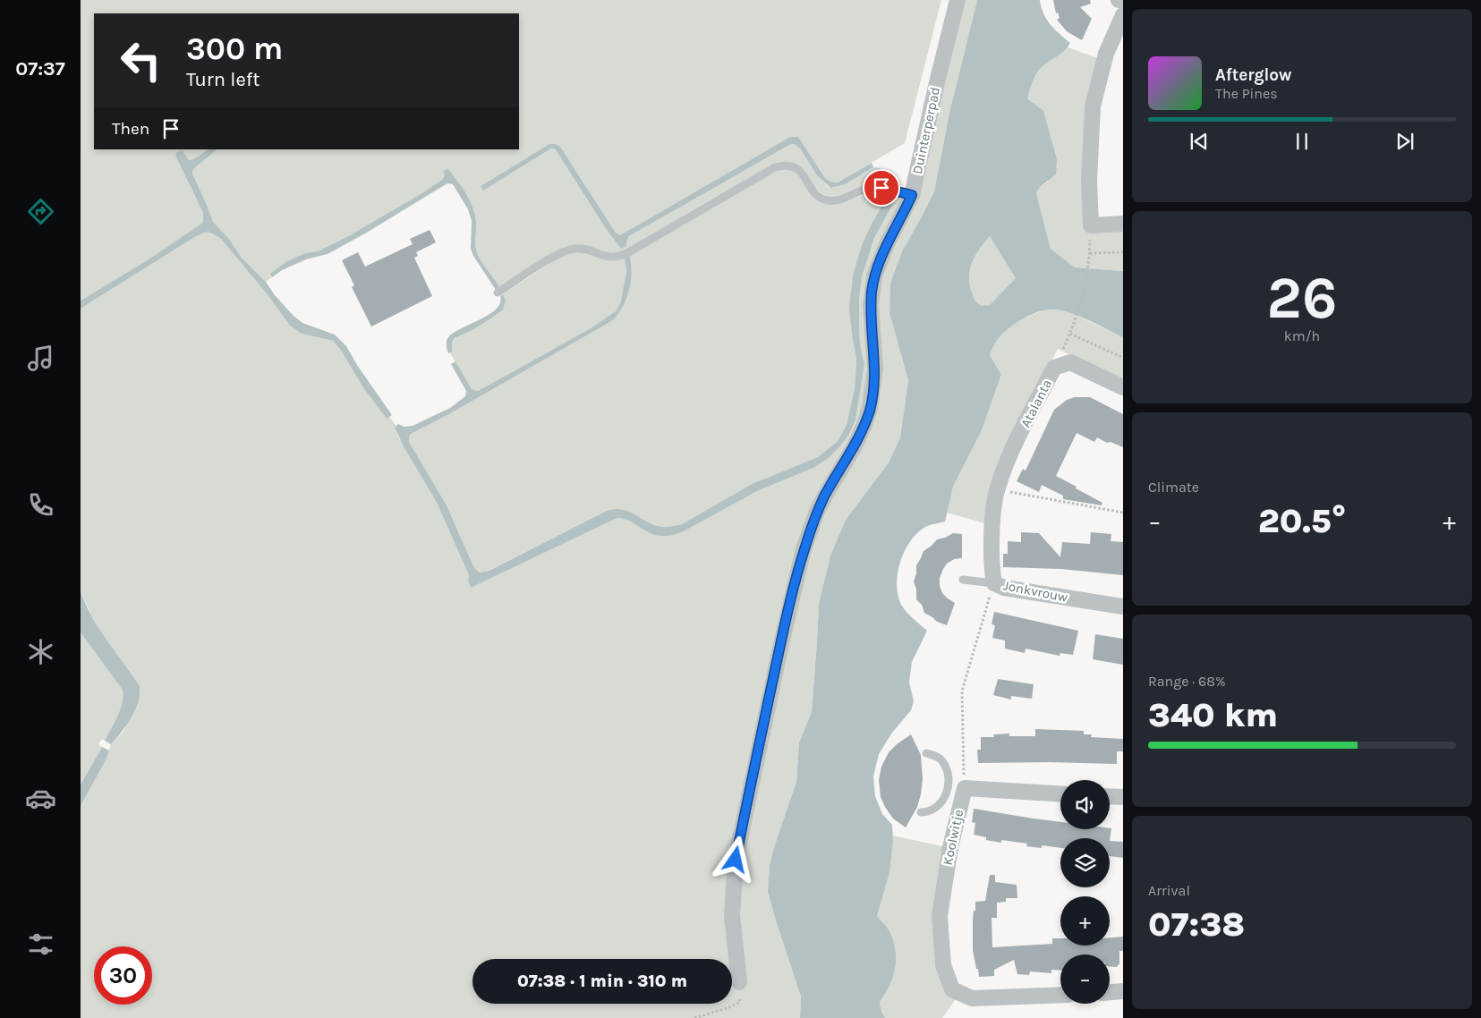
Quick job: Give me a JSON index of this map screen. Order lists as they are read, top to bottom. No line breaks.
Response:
{"streets":{"street":["Duinterperpad","Atalanta","Jonkvrouw","Koolwitje"]},"crossings":[["Atalanta","Jonkvrouw"]],"page":{"tabs":"07:37","turn":["300 m","Turn left"],"song":["Afterglow","The Pines"],"then":"Then","tile":[["26","km/h"],"Climate",["Range · 68%","340 km"],["Arrival","07:38"]],"heat":["−","20.5°","+"],"map_buttons":["+","−"],"limit":"30","trip":"07:38 · 1 min · 310 m"}}
